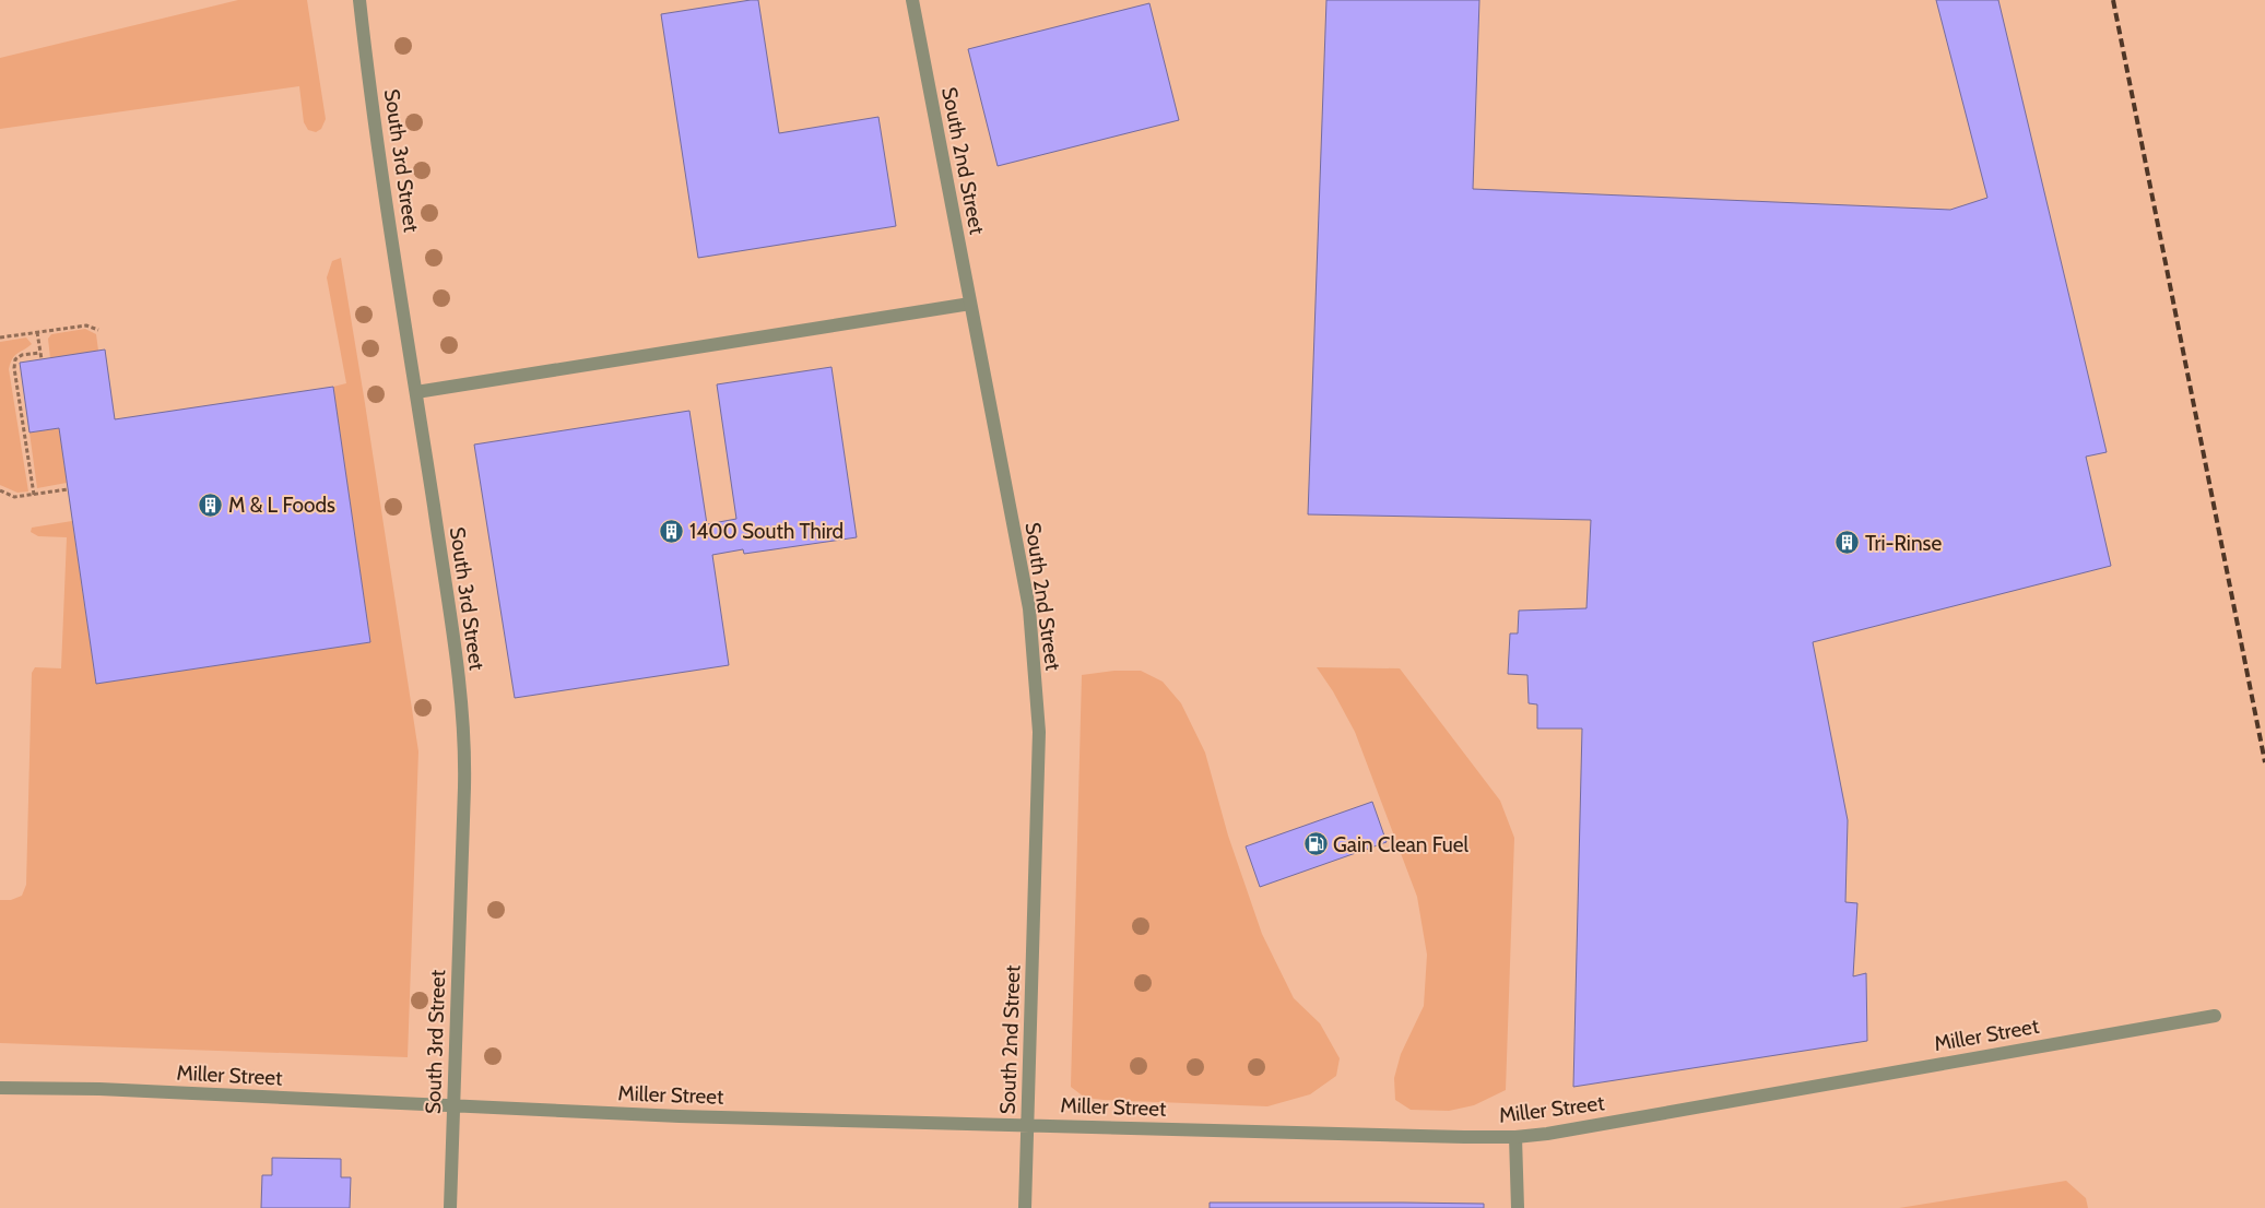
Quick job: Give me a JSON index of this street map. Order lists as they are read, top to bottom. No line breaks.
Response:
{"streets":{"street":["South 3rd Street","South 2nd Street","Miller Street"]},"crossings":[["South 3rd Street","Miller Street"],["South 2nd Street","Miller Street"]],"places":{"building":["M & L Foods","1400 South Third","Tri-Rinse"],"fuel station":["Gain Clean Fuel"]}}
